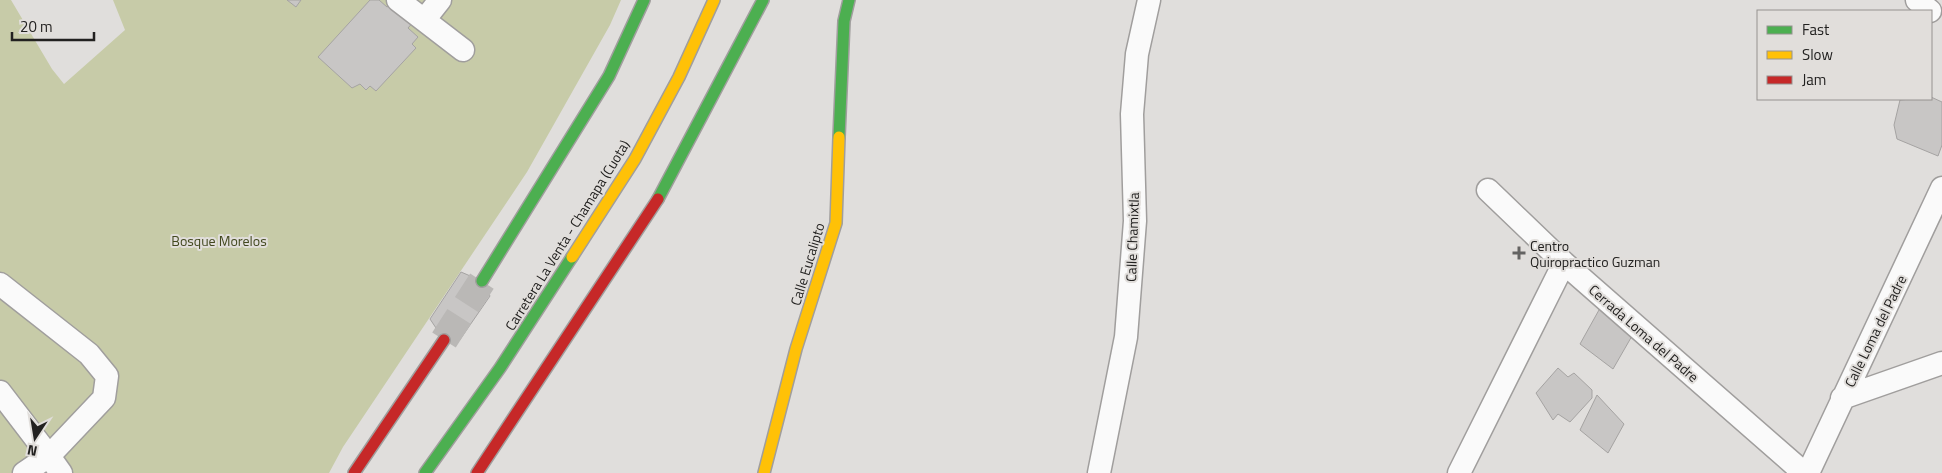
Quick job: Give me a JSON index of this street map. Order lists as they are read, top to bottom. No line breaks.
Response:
{"streets":{"main road":["Carretera La Venta - Chamapa (Cuota)","Calle Eucalipto"],"street":["Calle Chamixtla","Calle Loma del Padre","Cerrada Loma del Padre"]},"parks":["Bosque Morelos"],"places":{"health":["Centro Quiropractico Guzman"]},"legend":["Fast","Slow","Jam"],"scale_bar":"20 m","north":"bottom"}
